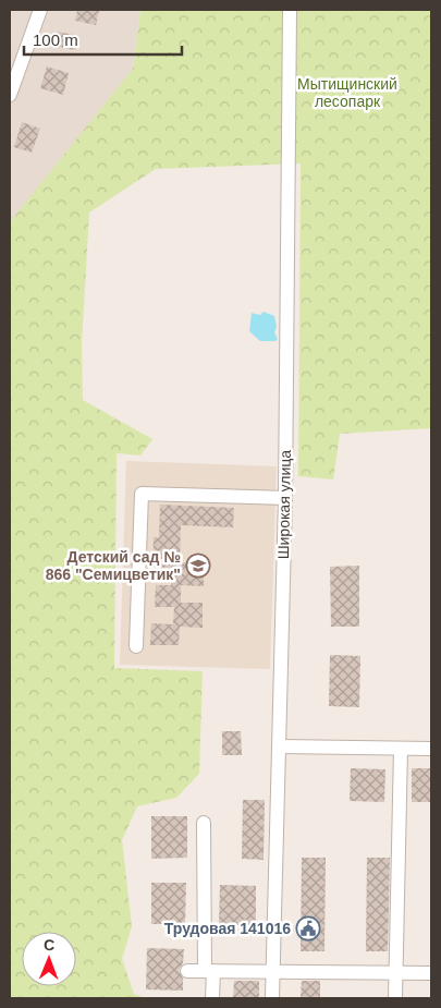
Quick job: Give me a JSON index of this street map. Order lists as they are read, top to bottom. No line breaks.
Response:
{"streets":{"street":["Широкая улица"]},"parks":["Мытищинский лесопарк"],"places":{"school or university":["Детский сад № 866 \"Семицветик\""],"public building":["Трудовая 141016"]},"scale_bar":"100 m","north":"top"}
